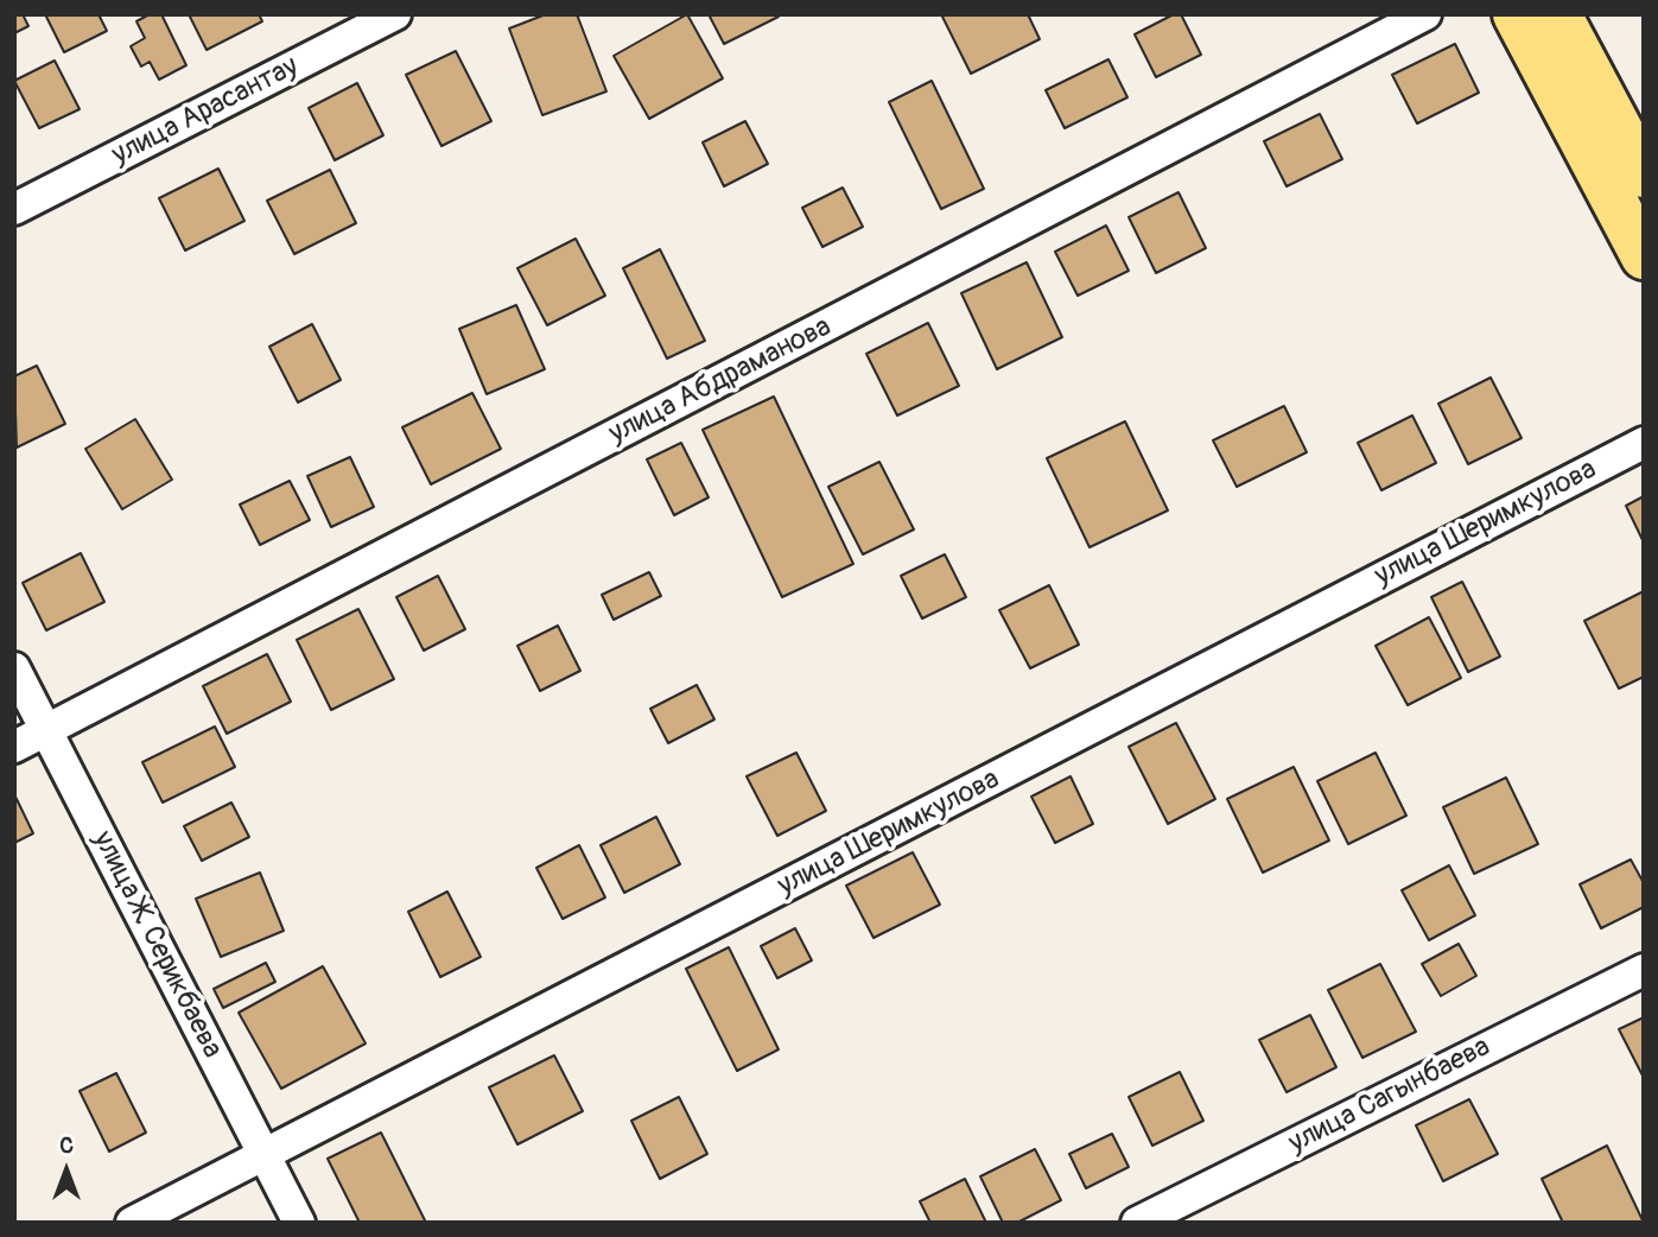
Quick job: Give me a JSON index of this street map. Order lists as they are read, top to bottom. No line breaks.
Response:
{"streets":{"street":["улица Арасантау","улица Абдраманова","улица Шеримкулова","улица Ж. Серикбаева","улица Сагынбаева"]},"crossings":[["улица Абдраманова","улица Ж. Серикбаева"],["улица Шеримкулова","улица Ж. Серикбаева"]],"north":"top"}
